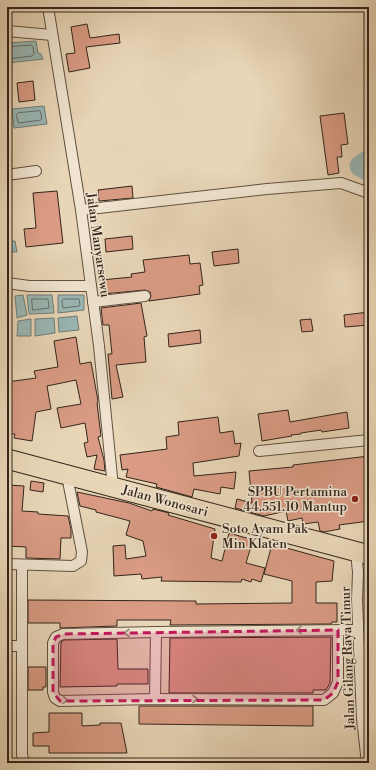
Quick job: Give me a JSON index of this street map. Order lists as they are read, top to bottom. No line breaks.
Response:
{"streets":{"highway":["Jalan Wonosari"],"street":["Jalan Manyarsewu","Jalan Gilang Raya Timur"]},"crossings":[["Jalan Manyarsewu","Jalan Wonosari"],["Jalan Wonosari","Jalan Gilang Raya Timur"]],"places":["SPBU Pertamina 44.551.10 Mantup","Soto Ayam Pak Min Klaten"]}
